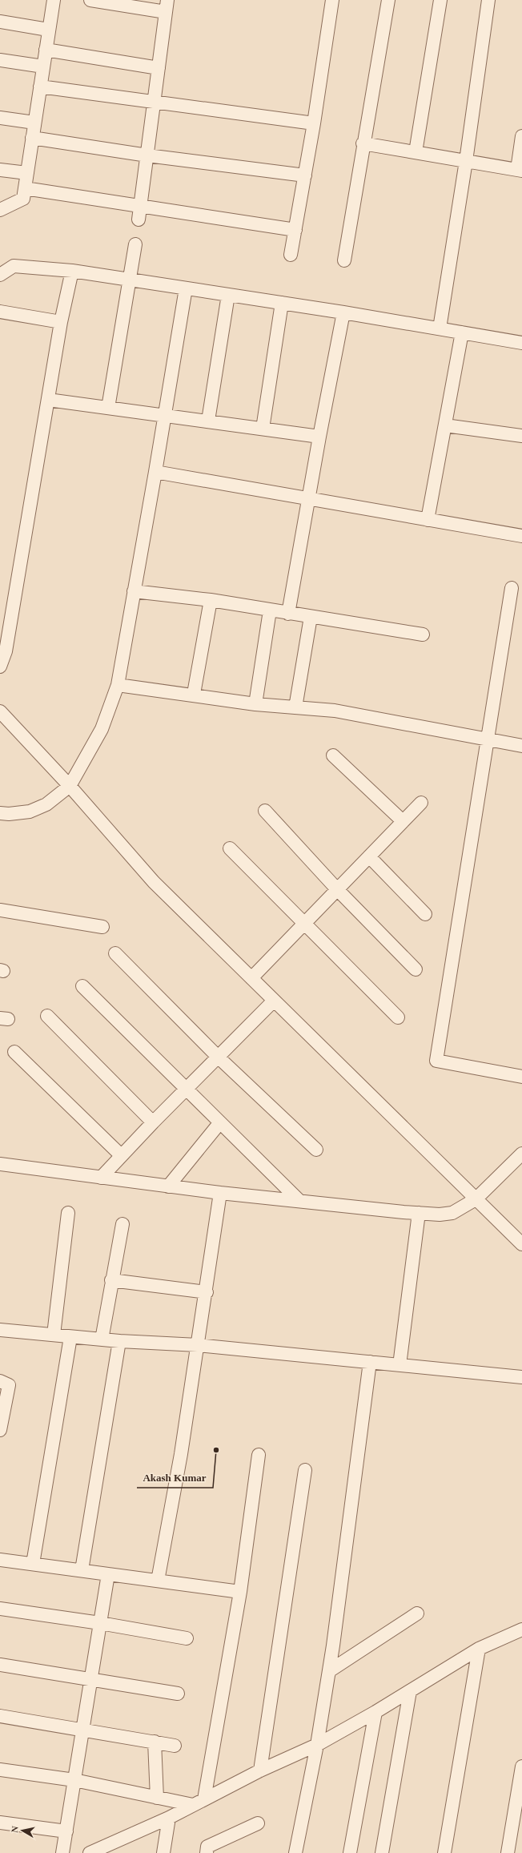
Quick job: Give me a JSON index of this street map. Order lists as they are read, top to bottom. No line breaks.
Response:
{"places":["Akash Kumar"],"north":"left"}
